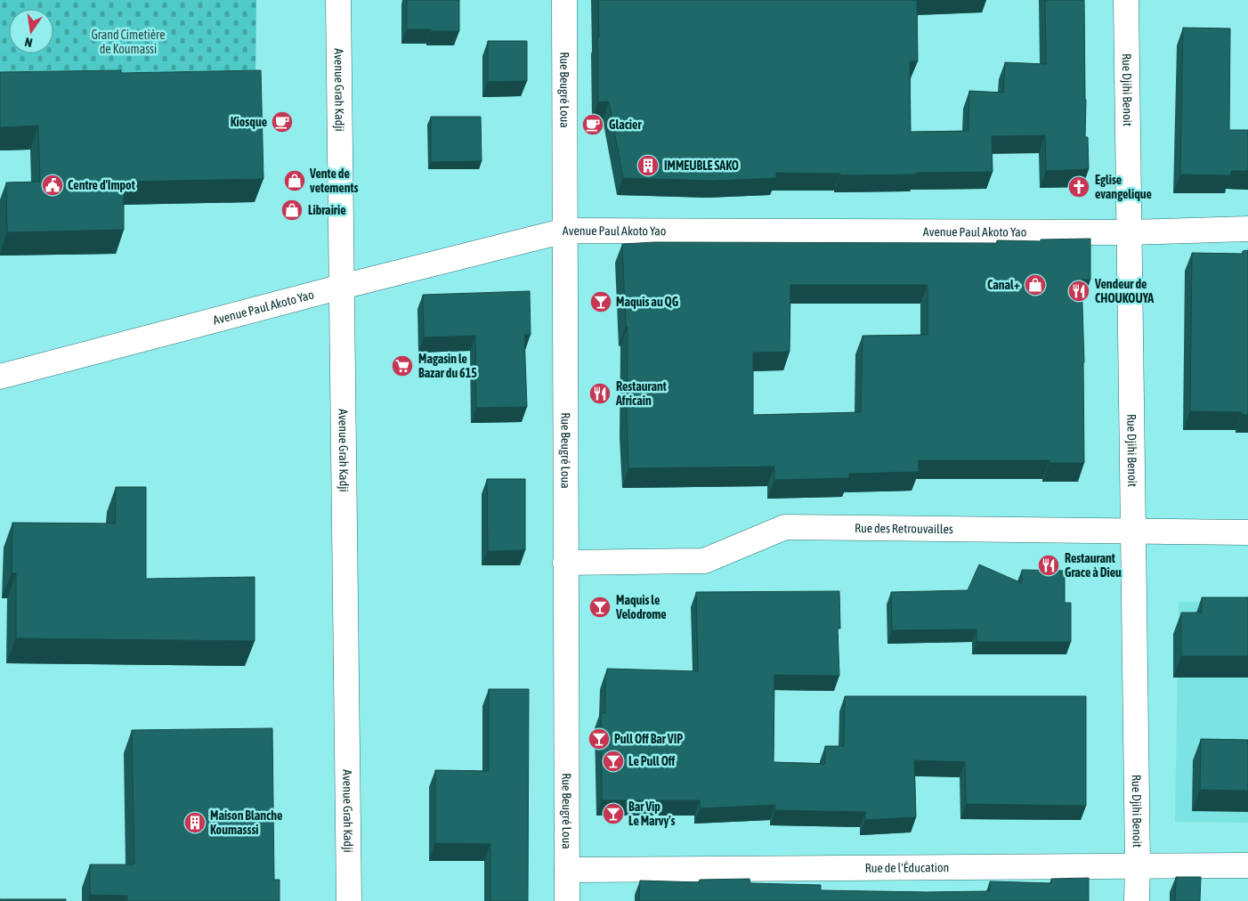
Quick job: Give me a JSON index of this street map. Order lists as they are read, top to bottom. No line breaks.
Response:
{"streets":{"street":["Avenue Grah Kadji","Rue Beugré Loua","Rue Djihi Benoit","Avenue Paul Akoto Yao","Rue des Retrouvailles","Rue de l'Éducation"]},"crossings":[["Avenue Grah Kadji","Avenue Paul Akoto Yao"],["Rue Beugré Loua","Avenue Paul Akoto Yao"],["Rue Beugré Loua","Rue des Retrouvailles"],["Rue Beugré Loua","Rue de l'Éducation"],["Rue Djihi Benoit","Avenue Paul Akoto Yao"],["Rue Djihi Benoit","Rue des Retrouvailles"],["Rue Djihi Benoit","Rue de l'Éducation"]],"parks":["Grand Cimetière de Koumassi"],"places":{"cafe":["Kiosque","Glacier"],"building":["IMMEUBLE SAKO","Maison Blanche Koumasssi"],"shop":["Vente de vetements","Librairie","Canal+"],"public building":["Centre d'Impot"],"church":["Eglise evangelique"],"restaurant":["Vendeur de CHOUKOUYA","Restaurant Africain","Restaurant Grace à Dieu"],"bar":["Maquis au QG","Maquis le Velodrome","Pull Off Bar VIP","Le Pull Off","Bar Vip Le Marvy's"],"supermarket":["Magasin le Bazar du 615"]},"north":"bottom"}
